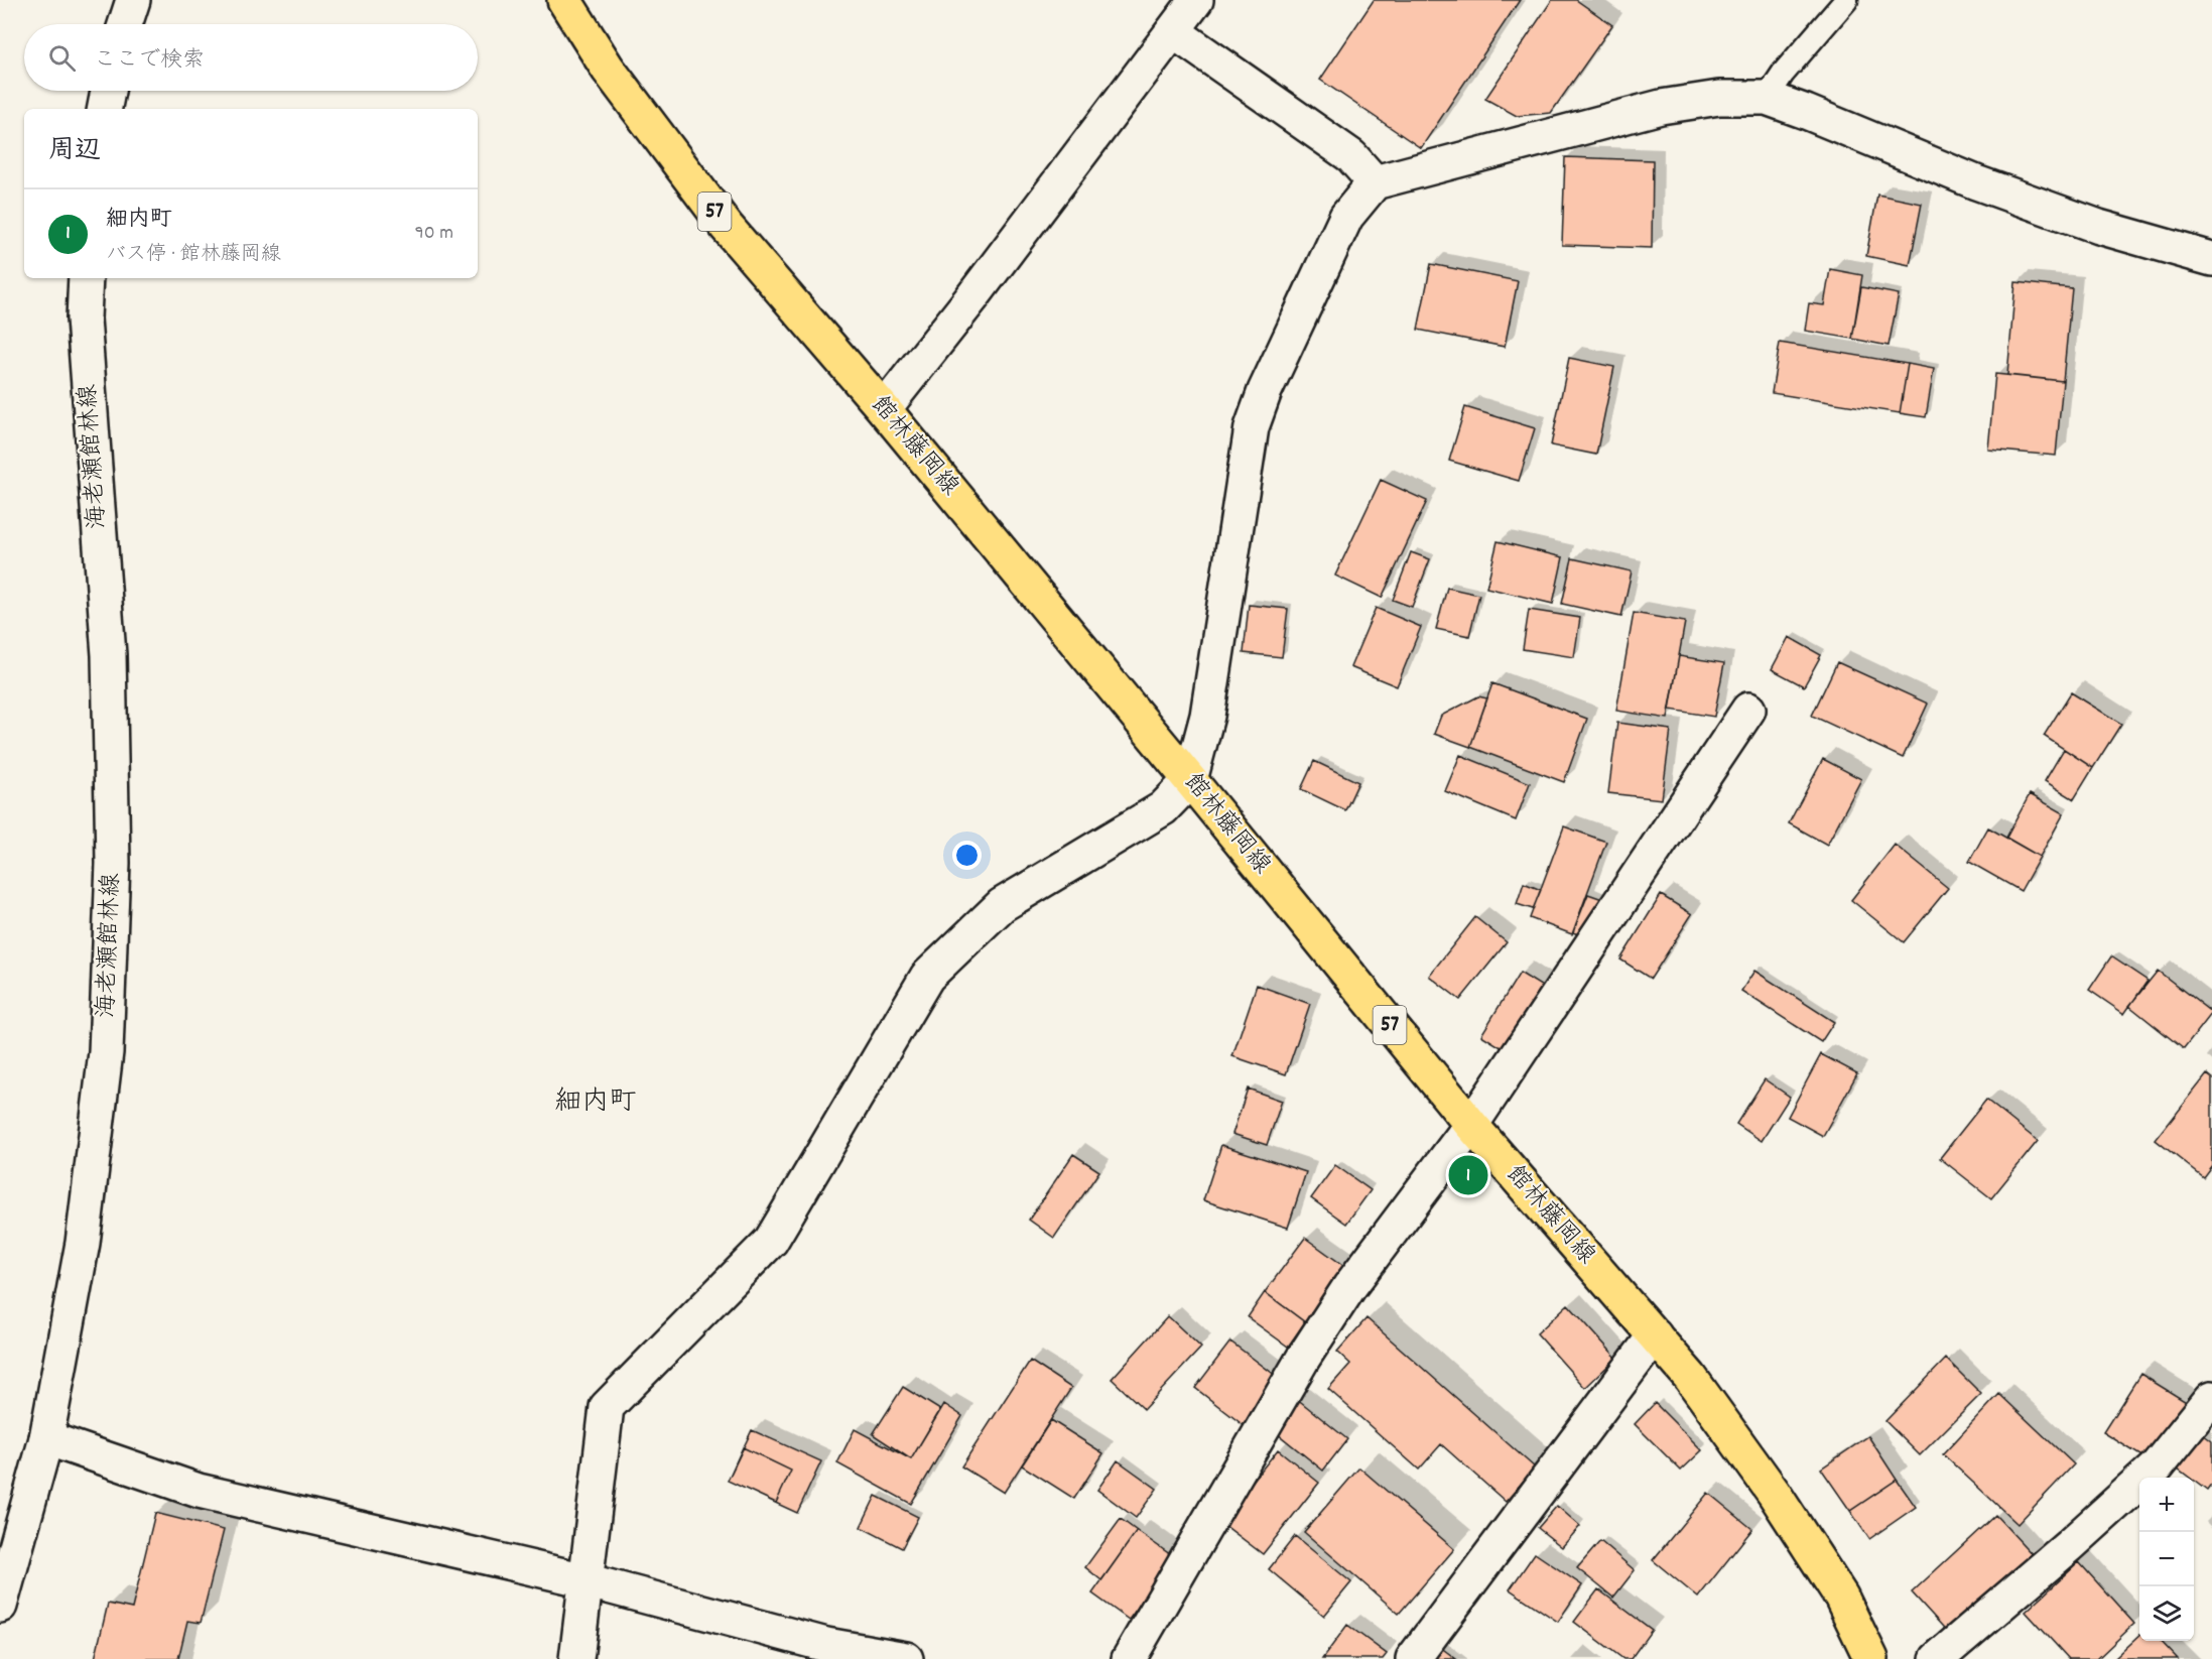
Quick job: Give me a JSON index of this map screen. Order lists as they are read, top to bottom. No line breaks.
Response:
{"streets":{"main road":["57","館林藤岡線"],"street":["海老瀬館林線"]},"districts":["細内町"],"page":{"search":"ここで検索","heading":"周辺","list":[{"mark":"1","name":"細内町","note":"バス停 · 館林藤岡線","value":"90 m"}],"pins":"1","map_buttons":["+","−"]}}
